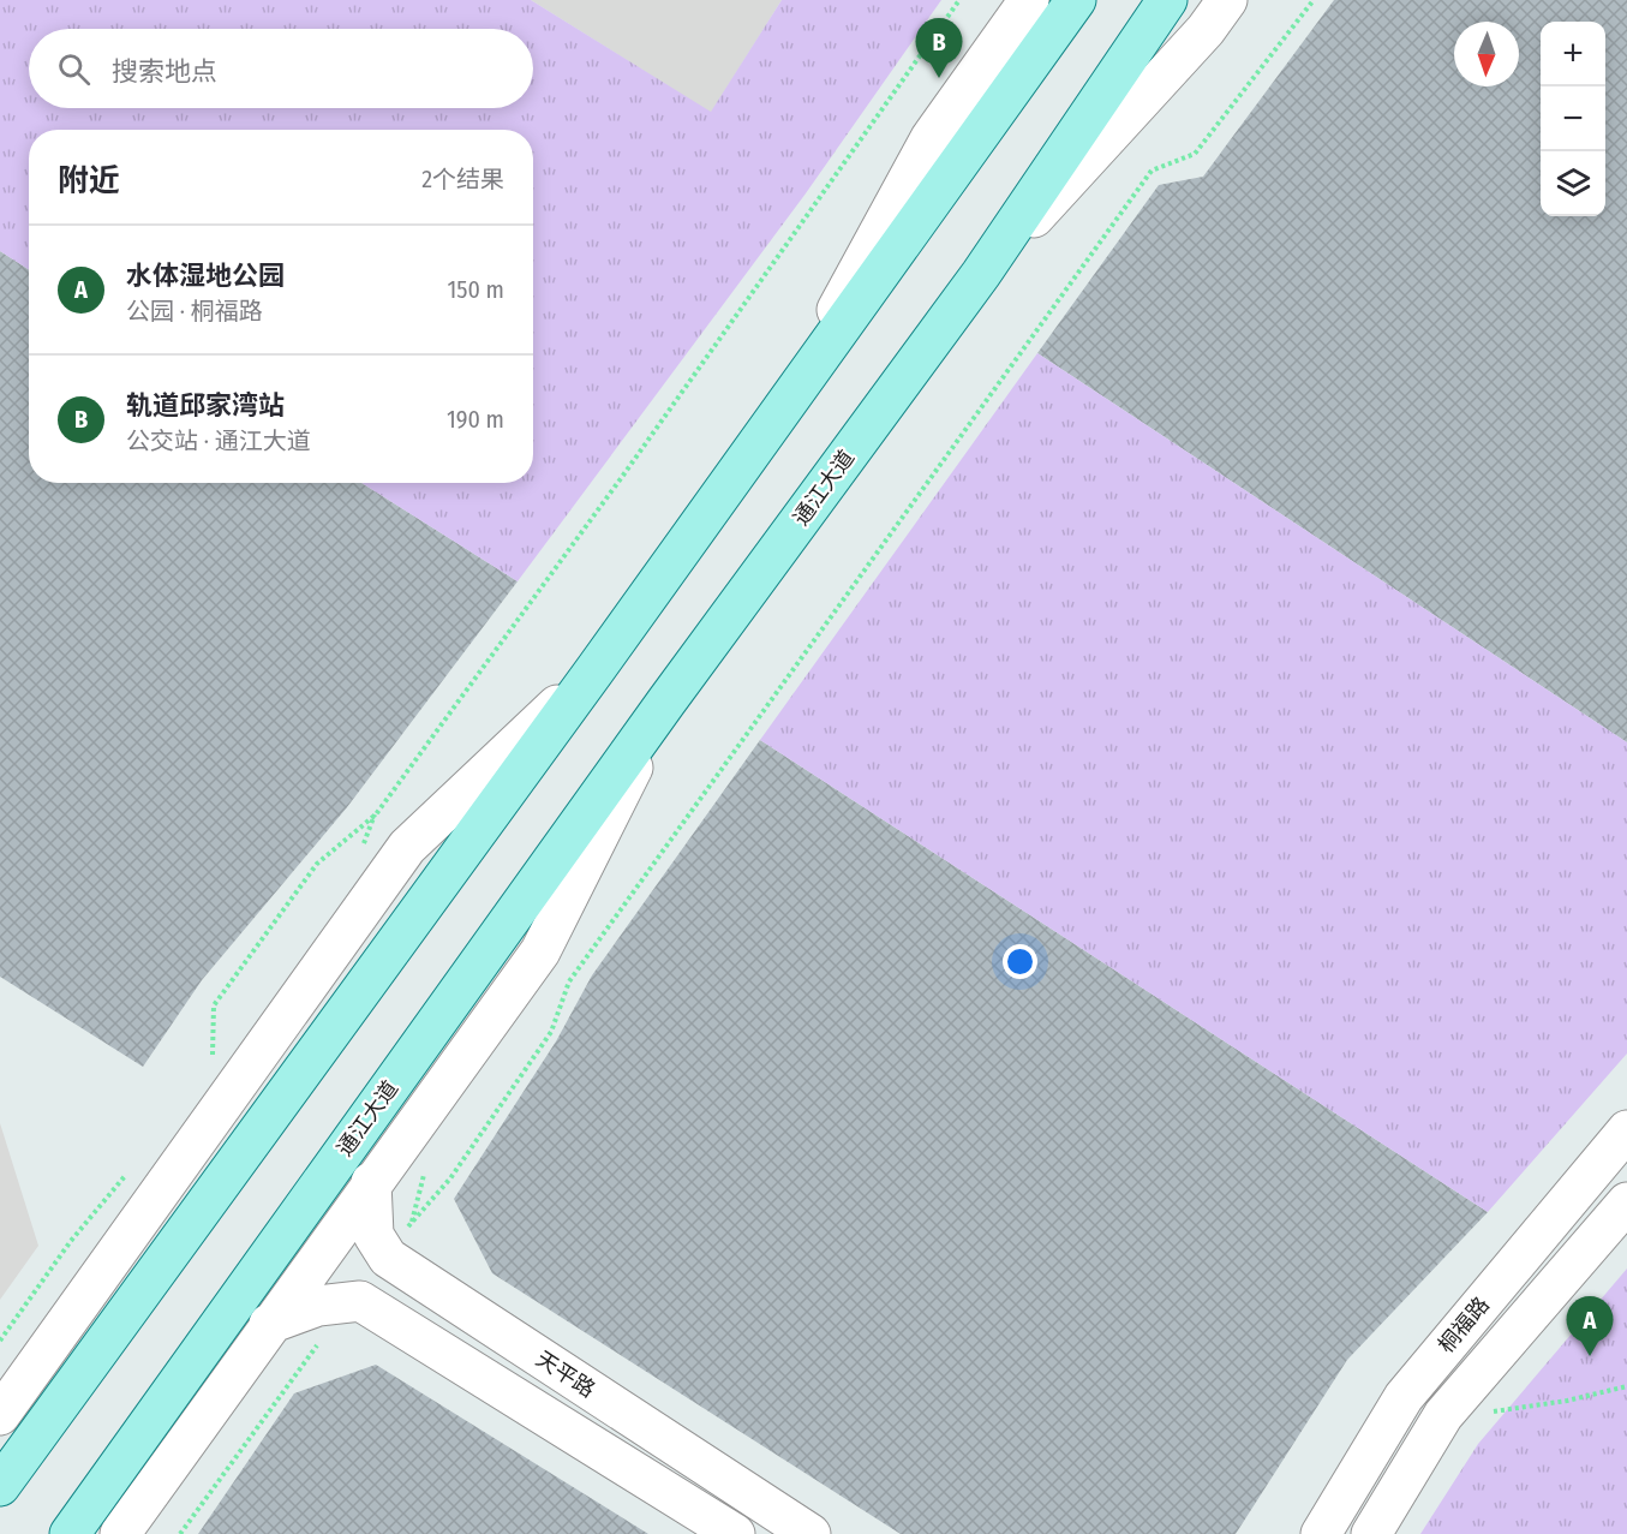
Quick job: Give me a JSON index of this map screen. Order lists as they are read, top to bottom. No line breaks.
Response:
{"streets":{"main road":["通江大道"],"street":["桐福路","天平路"]},"north":"bottom","page":{"pins":["B","A"],"map_buttons":["+","−"],"search":"搜索地点","heading":["附近","2个结果"],"list":[{"mark":"A","name":"水体湿地公园","note":"公园 · 桐福路","value":"150 m"},{"mark":"B","name":"轨道邱家湾站","note":"公交站 · 通江大道","value":"190 m"}]}}
